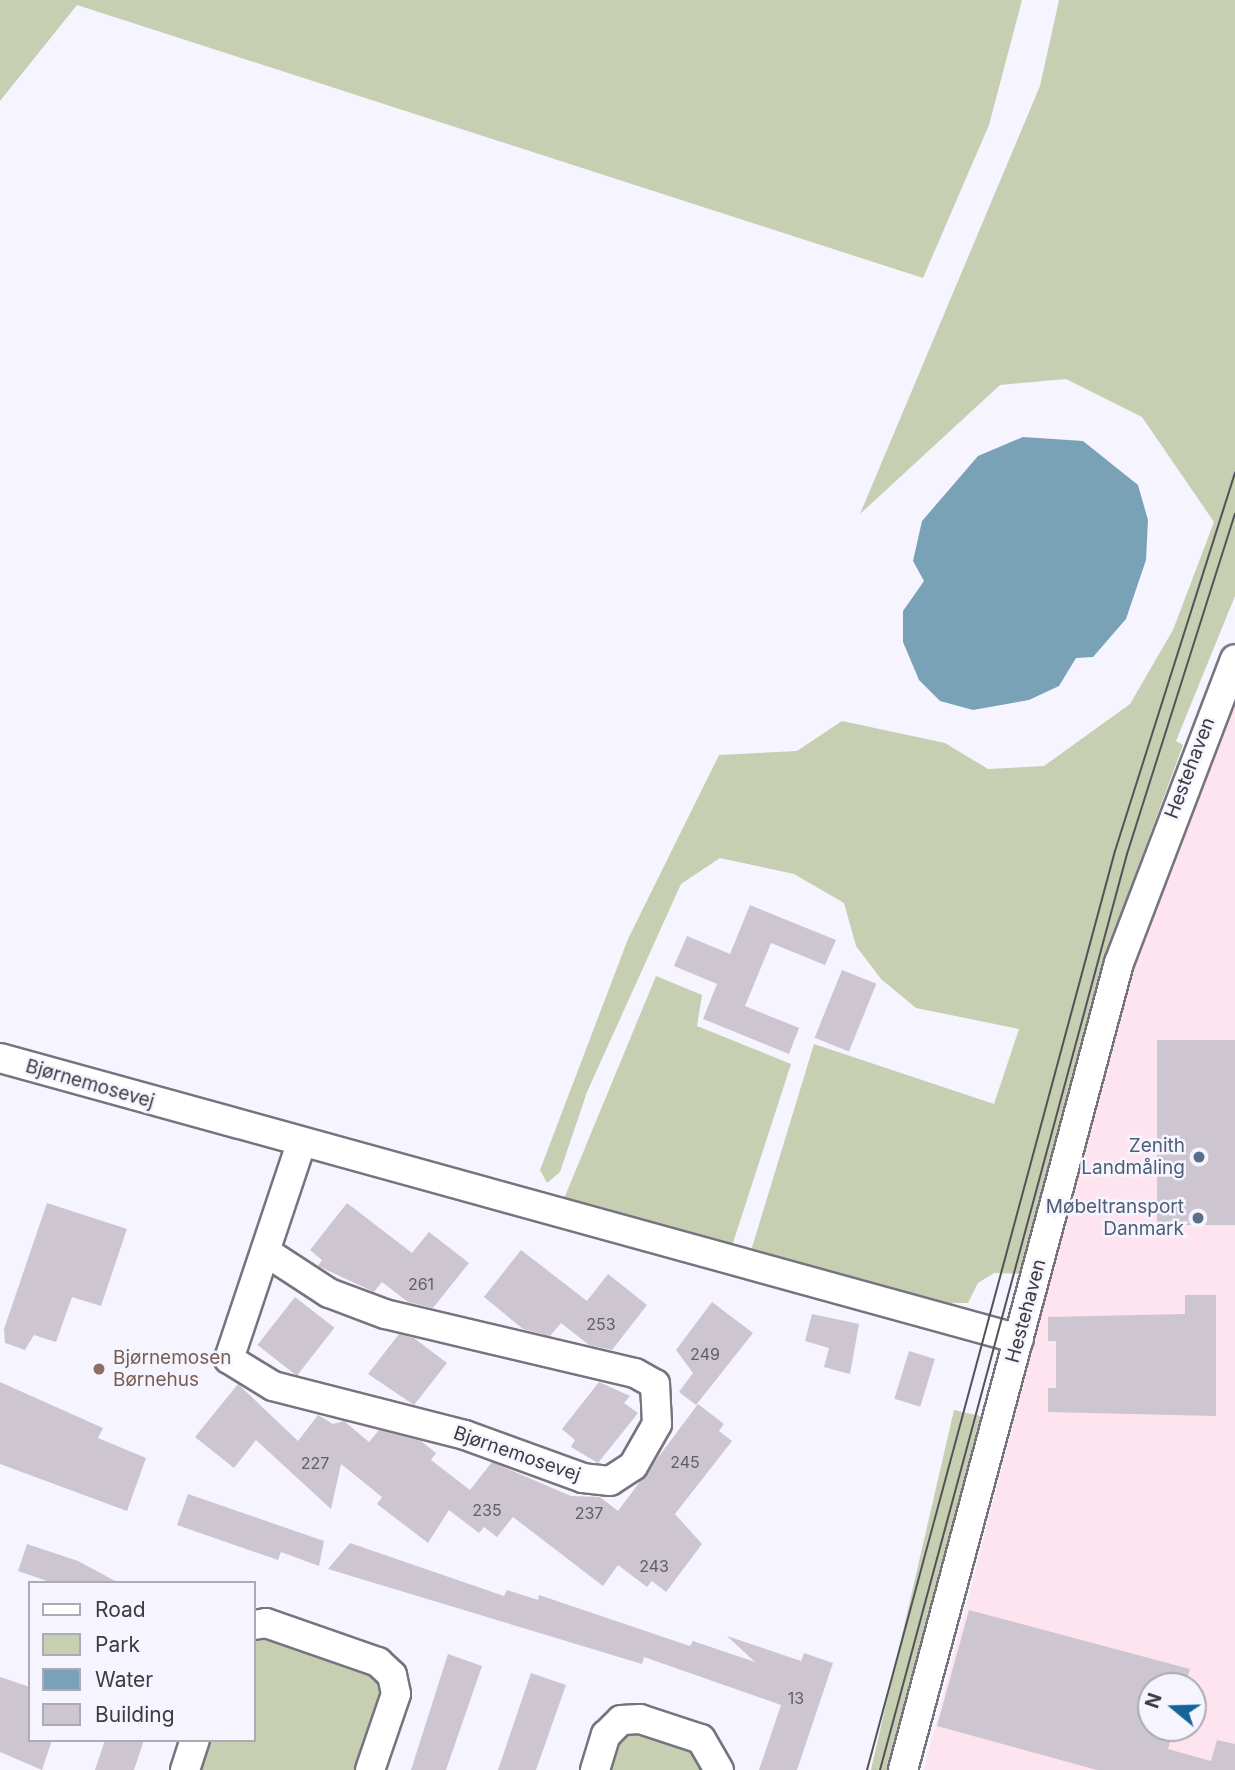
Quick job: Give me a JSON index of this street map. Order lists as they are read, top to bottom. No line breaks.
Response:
{"streets":{"street":["Hestehaven","Bjørnemosevej"]},"crossings":[["Hestehaven","Bjørnemosevej"]],"places":["Zenith Landmåling","Møbeltransport Danmark","Bjørnemosen Børnehus"],"house_numbers":["261","253","249","245","227","235","237","243","13"],"legend":["Road","Park","Water","Building"],"north":"left"}
